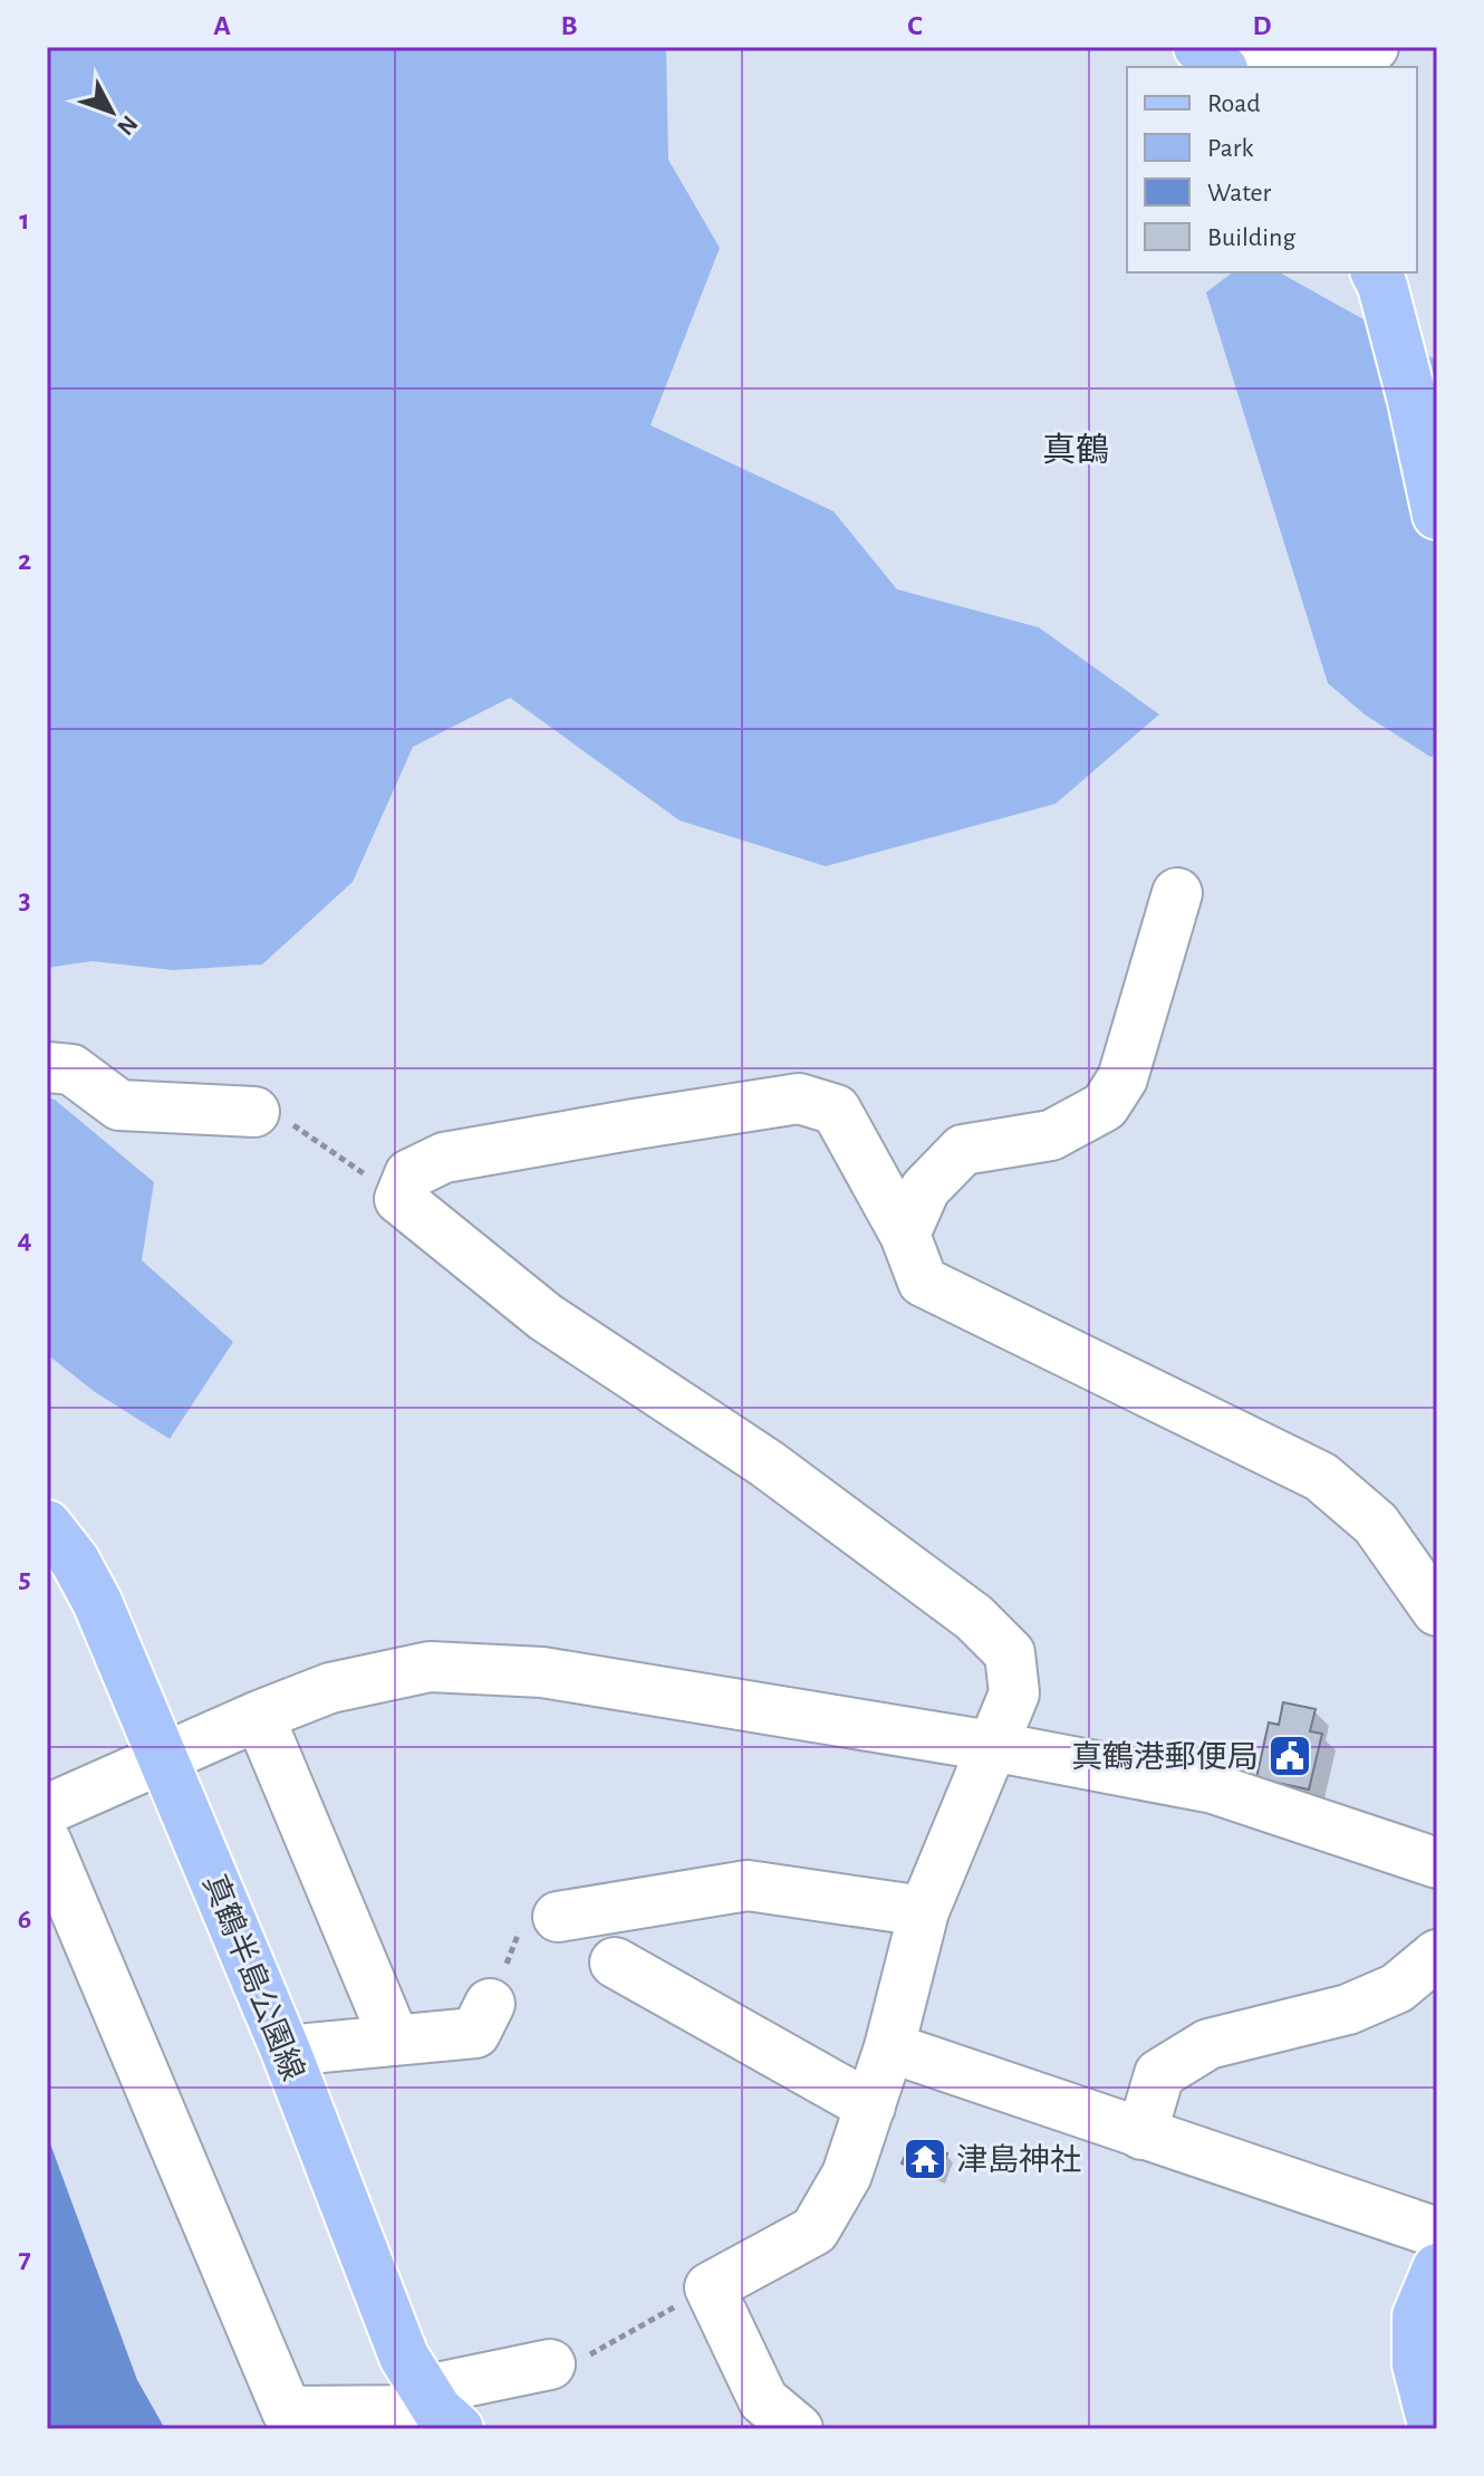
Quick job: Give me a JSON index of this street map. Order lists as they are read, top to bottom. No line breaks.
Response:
{"streets":{"main road":["真鶴半島公園線"]},"districts":["真鶴"],"places":{"public building":["真鶴港郵便局"],"temple":["津島神社"]},"legend":["Road","Park","Water","Building"],"north":"bottom right","grid":{"columns":["A","B","C","D"],"rows":["1","2","3","4","5","6","7"]}}
